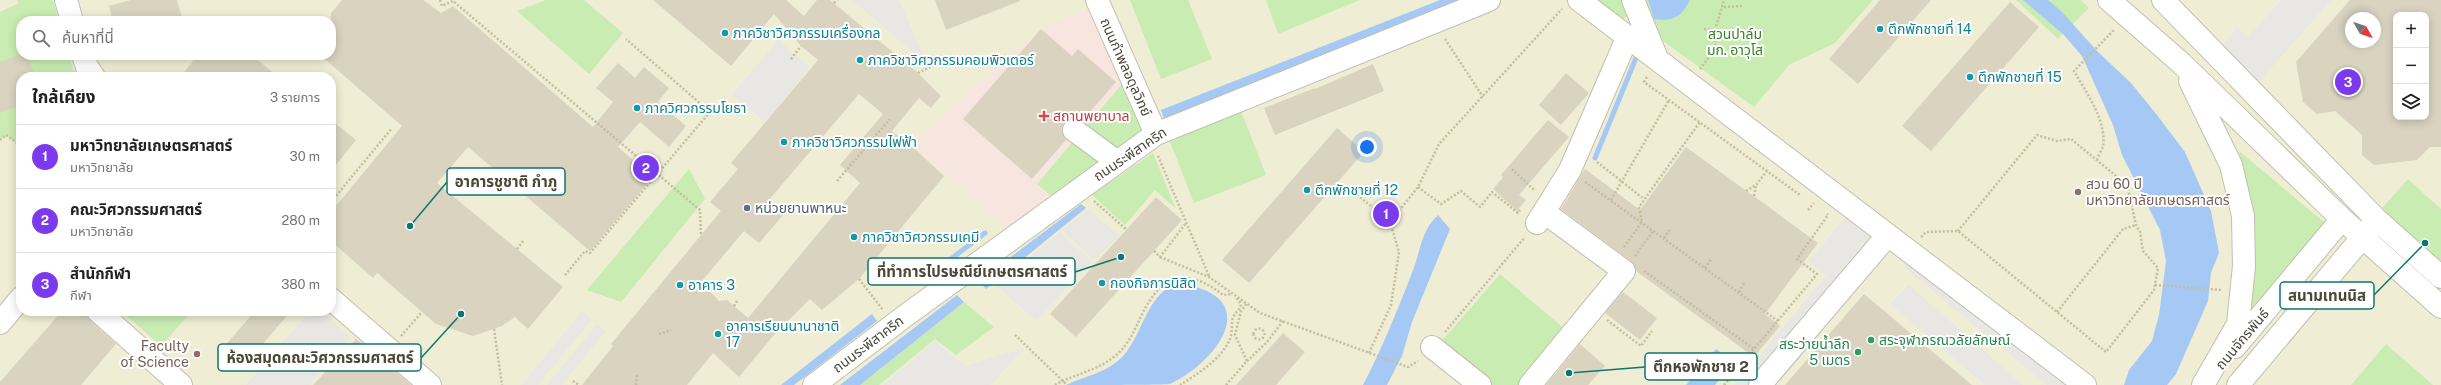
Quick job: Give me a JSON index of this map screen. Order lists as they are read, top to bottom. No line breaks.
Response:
{"streets":{"lane":["ถนนกำพลอดุลวิทย์","ถนนระพีสาคริก","ถนนจักรพันธ์"]},"crossings":[["ถนนกำพลอดุลวิทย์","ถนนระพีสาคริก"]],"parks":["สวนปาล์ม มก. อาวุโส"],"places":{"other":["ตึกพักชายที่ 14","ภาควิชาวิศวกรรมเครื่องกล","ภาควิชาวิศวกรรมคอมพิวเตอร์","ตึกพักชายที่ 15","ภาควิศวกรรมโยธา","ภาควิชาวิศวกรรมไฟฟ้า","ตึกพักชายที่ 12","สวน 60 ปี มหาวิทยาลัยเกษตรศาสตร์","หน่วยยานพาหนะ","อาคารชูชาติ กำภู","ภาควิชาวิศวกรรมเคมี","สนามเทนนิส","ที่ทำการไปรษณีย์เกษตรศาสตร์","กองกิจการนิสิต","อาคาร 3","ห้องสมุดคณะวิศวกรรมศาสตร์","อาคารเรียนนานาชาติ 17","สระจุฬาภรณวลัยลักษณ์","สระว่ายน้ำลึก 5 เมตร","Faculty of Science","ตึกหอพักชาย 2"],"health":["สถานพยาบาล"]},"north":"bottom right","page":{"map_buttons":["+","−"],"search":"ค้นหาที่นี่","pins":["3","2","1"],"heading":["ใกล้เคียง","3 รายการ"],"list":[{"mark":"1","name":"มหาวิทยาลัยเกษตรศาสตร์","note":"มหาวิทยาลัย","value":"30 m"},{"mark":"2","name":"คณะวิศวกรรมศาสตร์","note":"มหาวิทยาลัย","value":"280 m"},{"mark":"3","name":"สำนักกีฬา","note":"กีฬา","value":"380 m"}]}}
